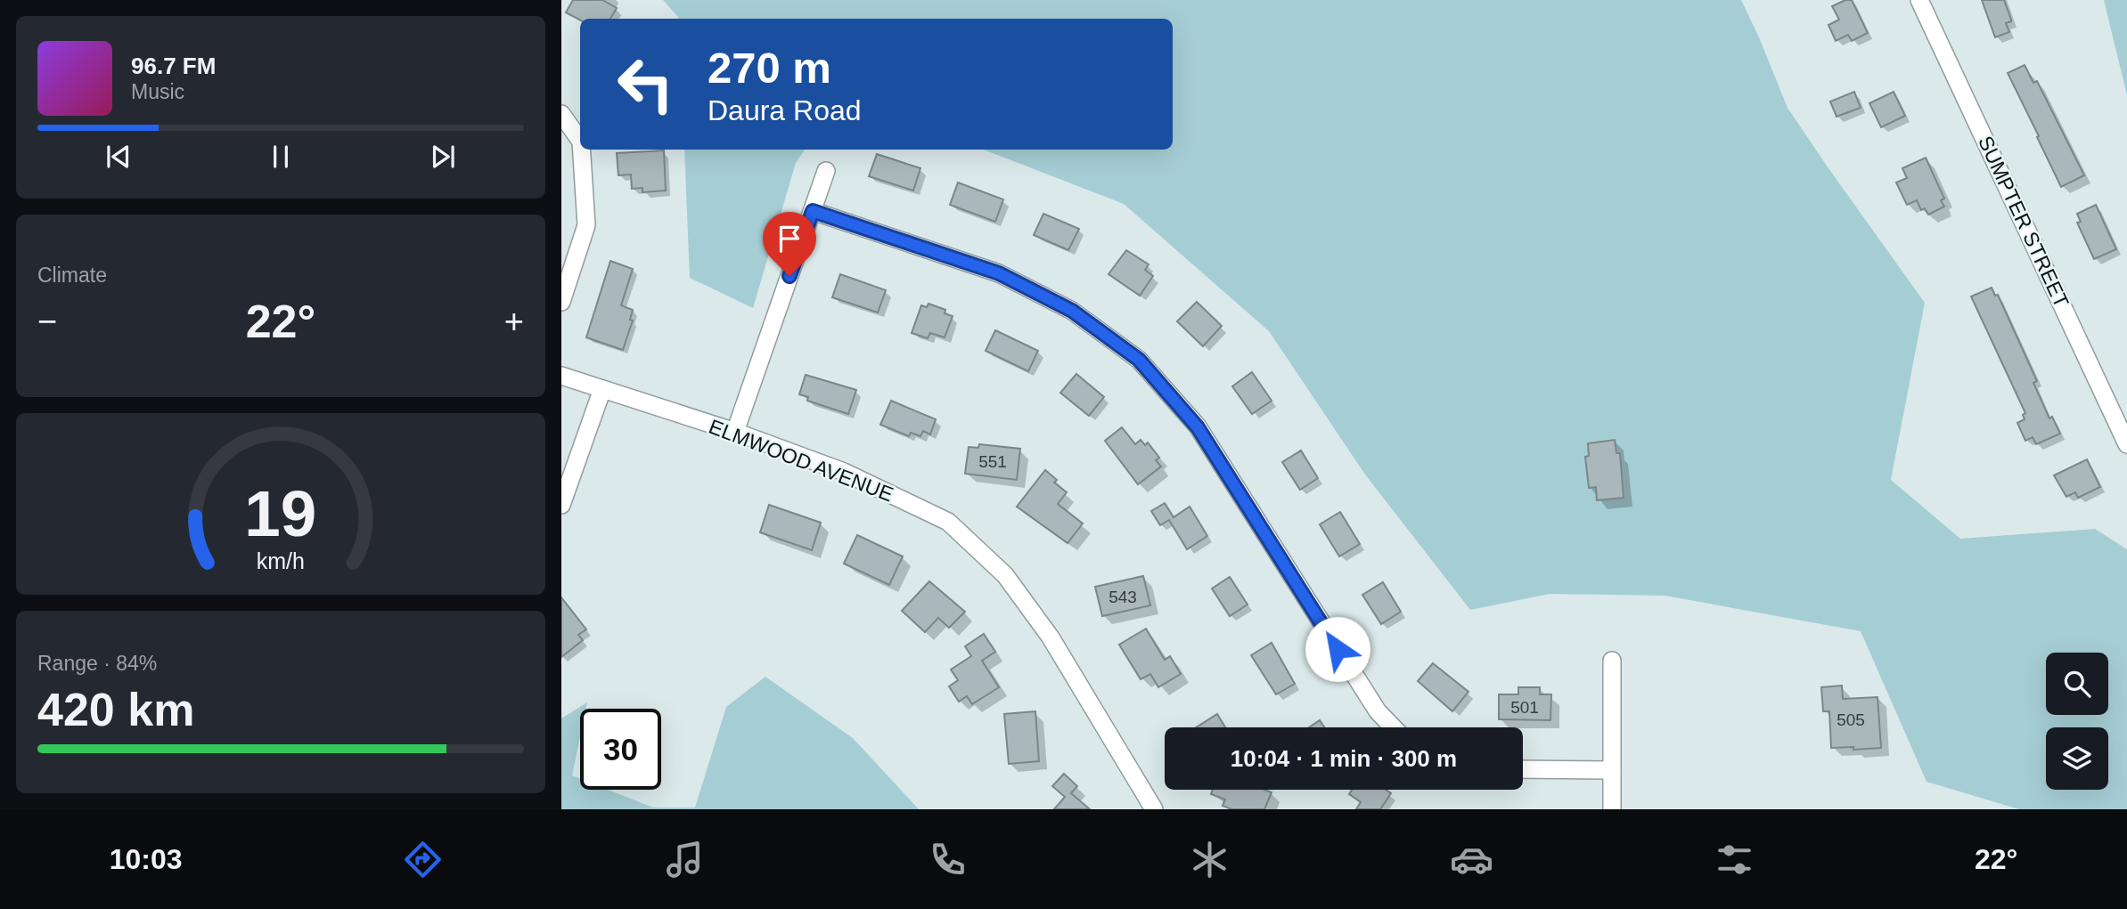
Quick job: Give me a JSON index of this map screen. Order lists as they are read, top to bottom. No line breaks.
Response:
{"streets":{"street":["SUMPTER STREET","ELMWOOD AVENUE"]},"house_numbers":["551","543","501","505"],"page":{"turn":["270 m","Daura Road"],"song":["96.7 FM","Music"],"tile":["Climate",["Range · 84%","420 km"]],"heat":["−","22°","+"],"limit":"30","trip":"10:04 · 1 min · 300 m","tabs":["10:03","22°"],"gauge":["19","km/h"]}}
